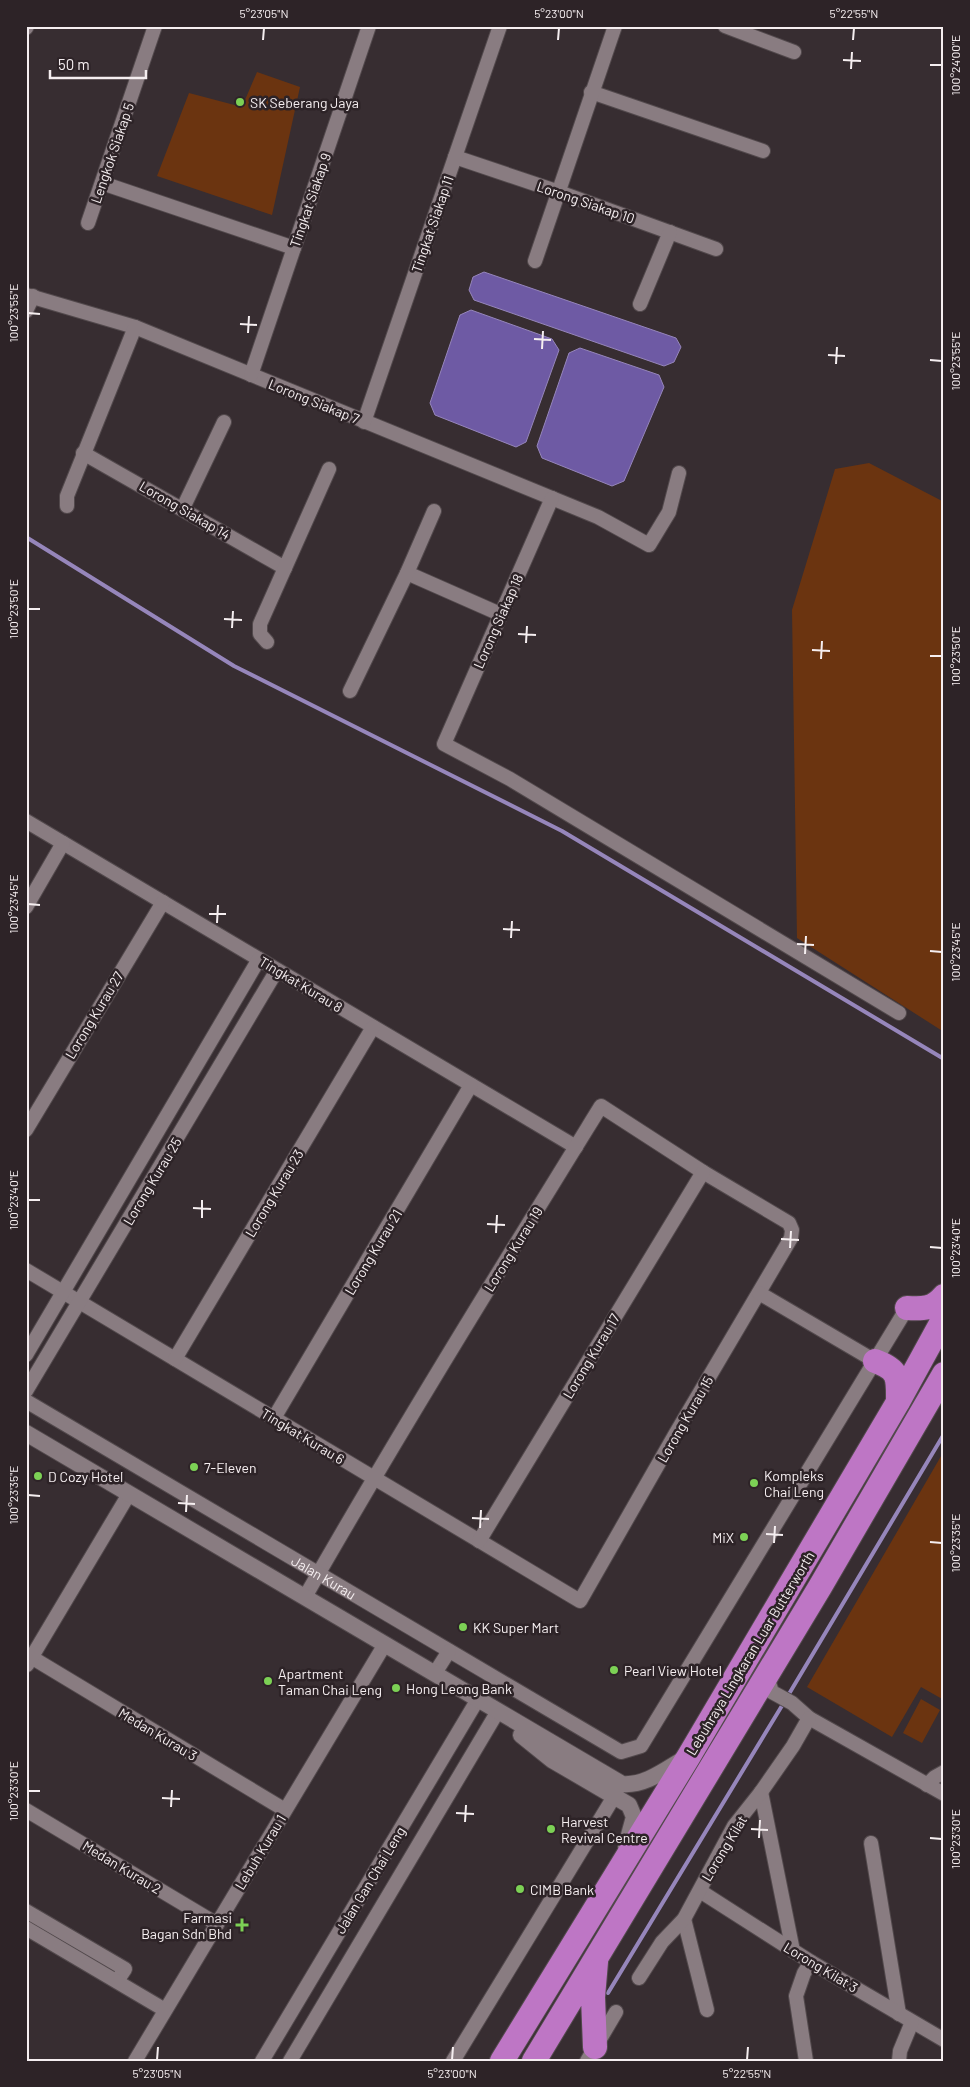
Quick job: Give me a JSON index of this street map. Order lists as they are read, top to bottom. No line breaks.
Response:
{"streets":{"highway":["Lebuhraya Lingkaran Luar Butterworth"],"street":["Lengkok Siakap 5","Tingkat Siakap 9","Lorong Siakap 10","Tingkat Siakap 11","Lorong Siakap 7","Lorong Siakap 14","Lorong Siakap 18","Tingkat Kurau 8","Lorong Kurau 27","Lorong Kurau 25","Lorong Kurau 23","Lorong Kurau 19","Lorong Kurau 21","Lorong Kurau 17","Lorong Kurau 15","Tingkat Kurau 6","Jalan Kurau","Medan Kurau 3","Lorong Kilat","Lebuh Kurau 1","Medan Kurau 2","Jalan Gan Chai Leng","Lorong Kilat 3"]},"crossings":[["Tingkat Siakap 9","Lorong Siakap 7"],["Lorong Siakap 10","Tingkat Siakap 11"],["Tingkat Siakap 11","Lorong Siakap 7"],["Lorong Siakap 7","Lorong Siakap 18"],["Tingkat Kurau 8","Lorong Kurau 27"],["Tingkat Kurau 8","Lorong Kurau 25"],["Tingkat Kurau 8","Lorong Kurau 23"],["Tingkat Kurau 8","Lorong Kurau 19"],["Tingkat Kurau 8","Lorong Kurau 21"],["Lorong Kurau 25","Tingkat Kurau 6"],["Lorong Kurau 23","Tingkat Kurau 6"],["Lorong Kurau 19","Lorong Kurau 17"],["Lorong Kurau 19","Lorong Kurau 15"],["Lorong Kurau 19","Tingkat Kurau 6"],["Lorong Kurau 19","Jalan Kurau"],["Lorong Kurau 21","Tingkat Kurau 6"],["Lorong Kurau 17","Tingkat Kurau 6"],["Lorong Kurau 15","Tingkat Kurau 6"],["Jalan Kurau","Lebuhraya Lingkaran Luar Butterworth"],["Jalan Kurau","Lebuh Kurau 1"],["Jalan Kurau","Jalan Gan Chai Leng"],["Medan Kurau 3","Lebuh Kurau 1"],["Lorong Kilat","Lorong Kilat 3"],["Lebuh Kurau 1","Medan Kurau 2"]],"places":{"other":["SK Seberang Jaya","7-Eleven","D Cozy Hotel","Kompleks Chai Leng","MiX","KK Super Mart","Pearl View Hotel","Apartment Taman Chai Leng","Hong Leong Bank","Harvest Revival Centre","CIMB Bank"],"health":["Farmasi Bagan Sdn Bhd"]},"scale_bar":"50 m","coordinates":["5°23'05\"N","5°23'00\"N","5°22'55\"N","100°24'00\"E","100°23'55\"E","100°23'50\"E","100°23'45\"E","100°23'40\"E","100°23'35\"E","100°23'30\"E"]}
